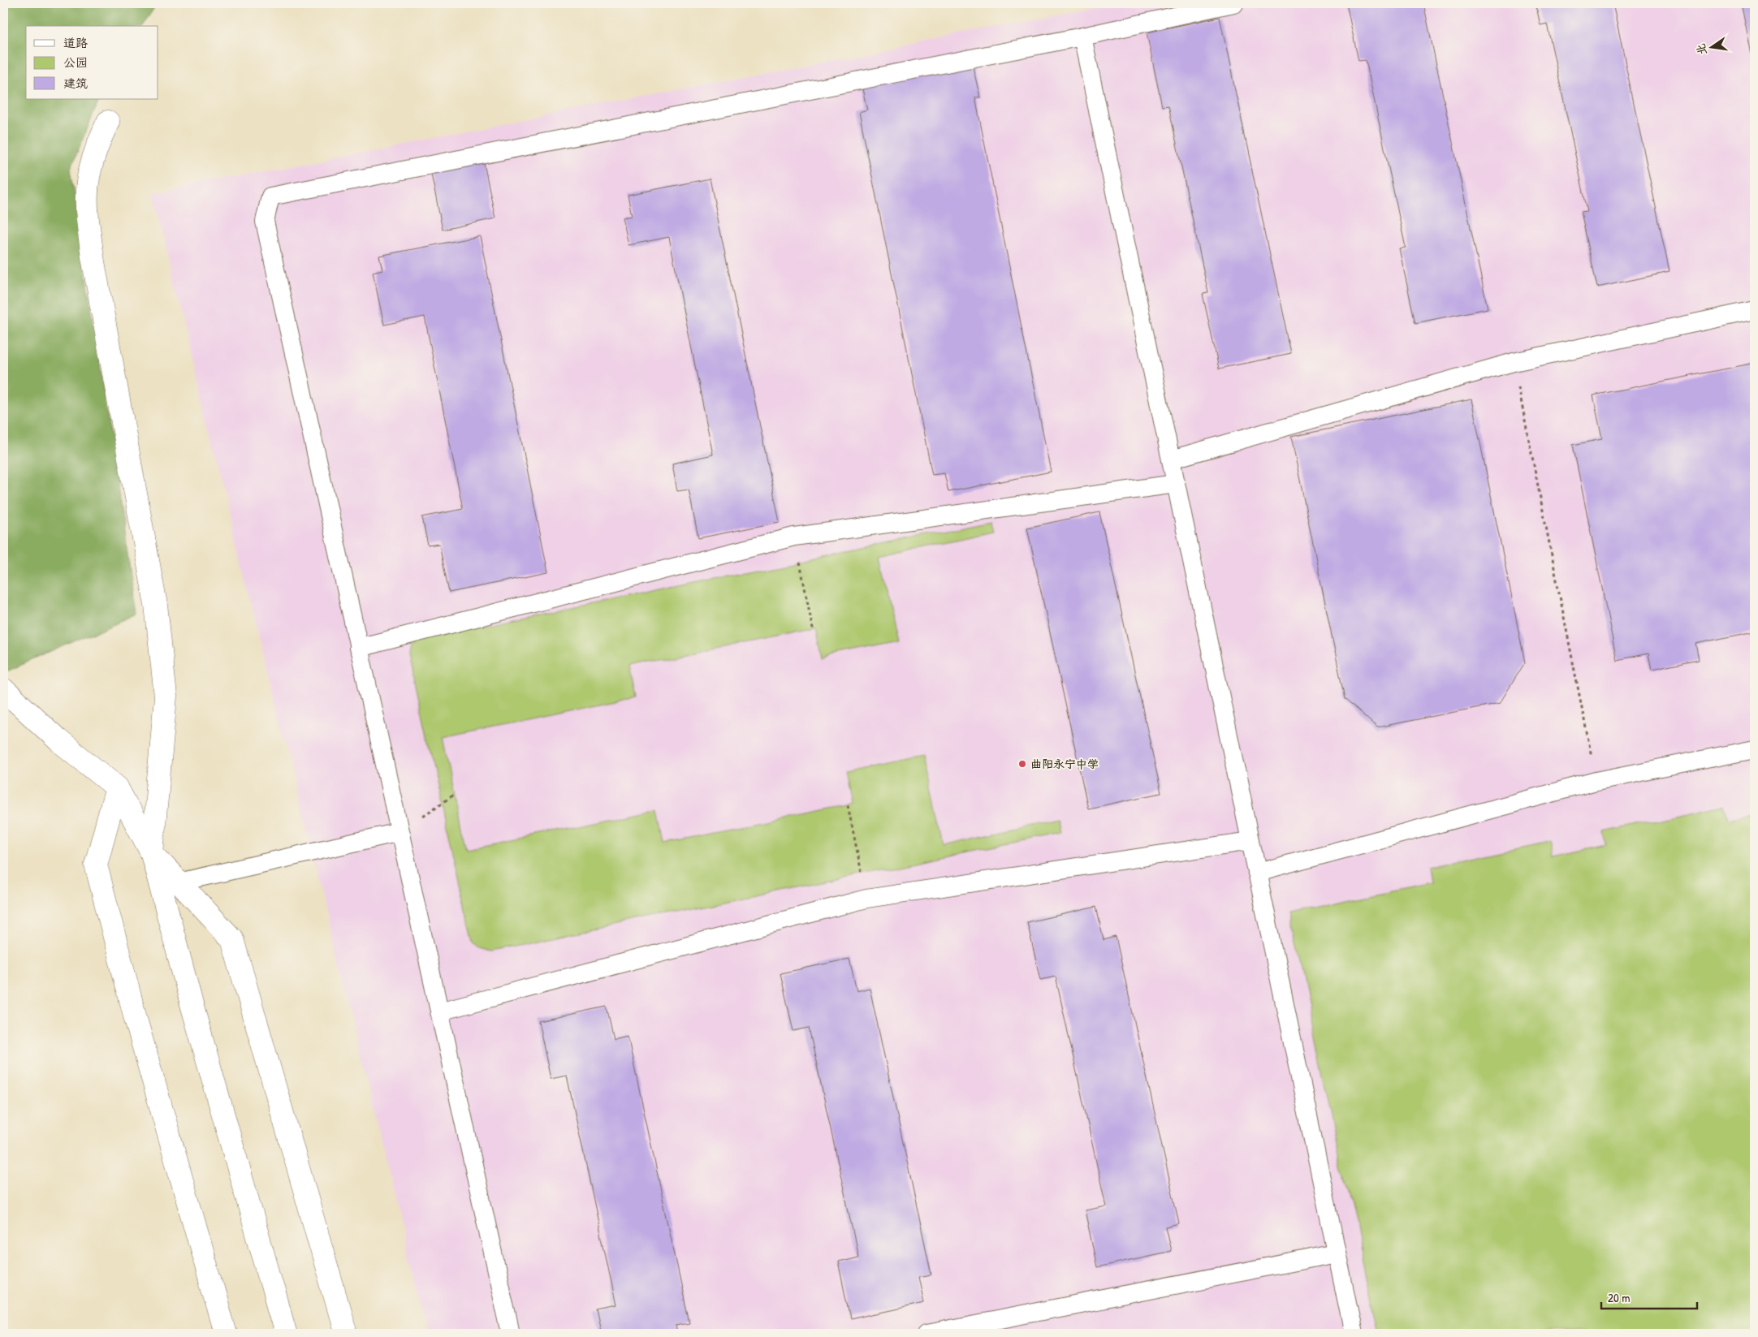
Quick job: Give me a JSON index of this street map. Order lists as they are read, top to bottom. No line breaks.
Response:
{"places":["曲阳永宁中学"],"legend":["道路","公园","建筑"],"scale_bar":"20 m","north":"left"}
